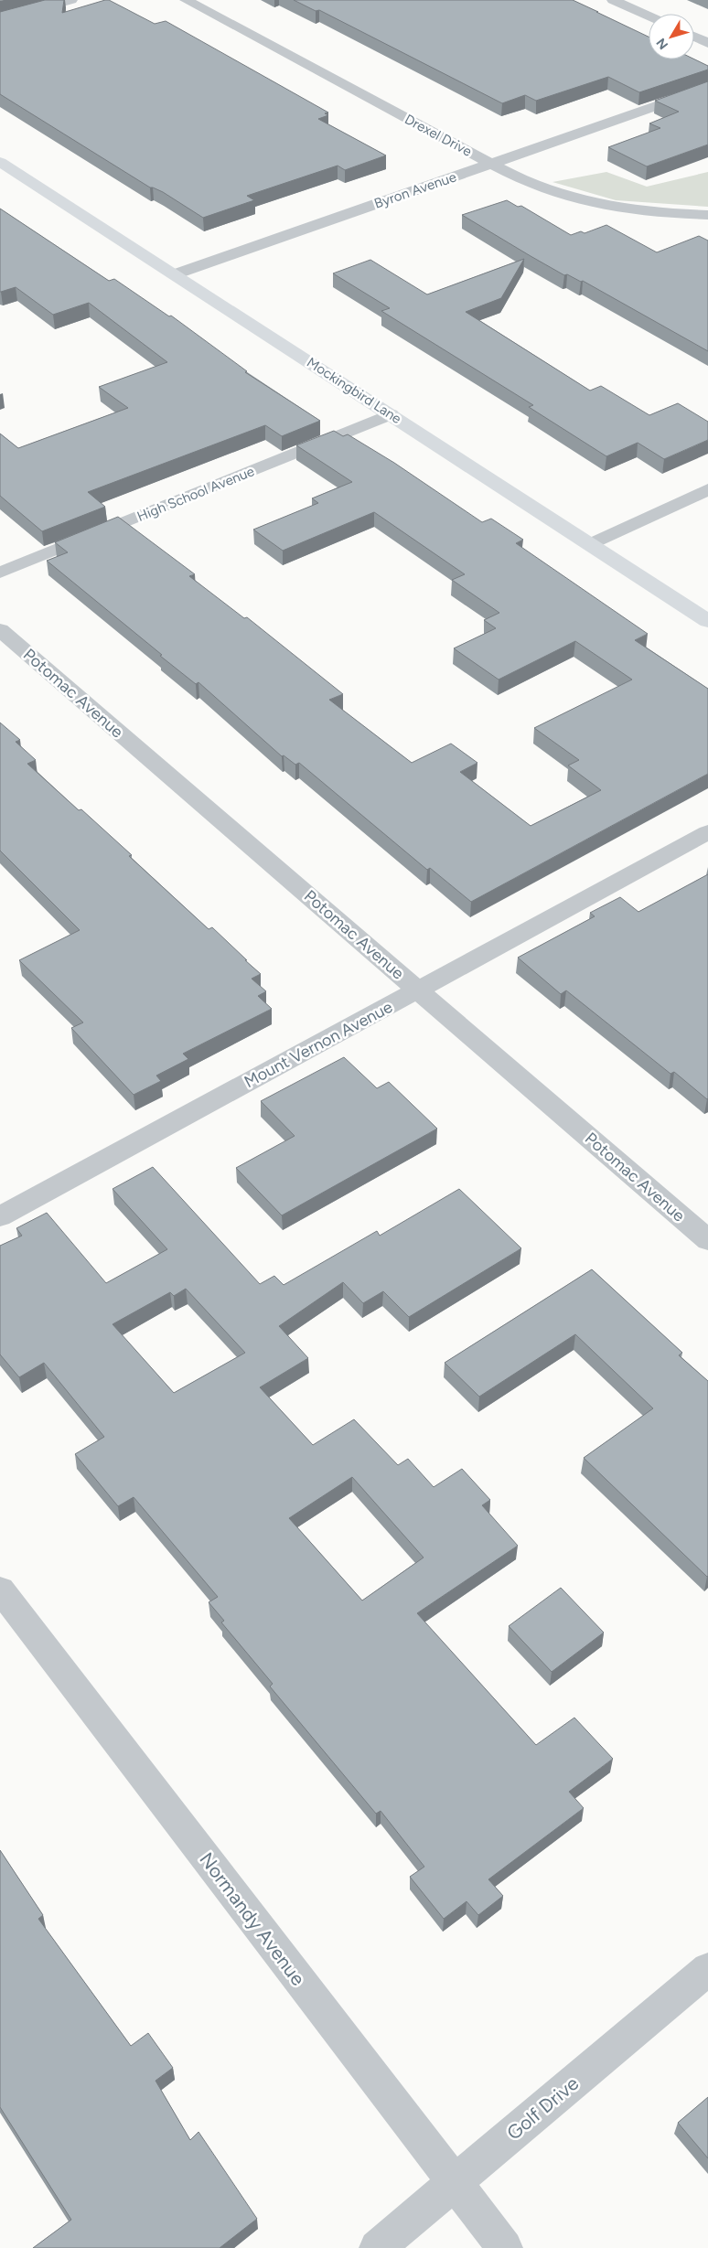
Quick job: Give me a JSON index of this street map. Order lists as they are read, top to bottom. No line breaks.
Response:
{"streets":{"main road":["Mockingbird Lane"],"street":["Drexel Drive","Byron Avenue","High School Avenue","Potomac Avenue","Mount Vernon Avenue","Normandy Avenue","Golf Drive"]},"crossings":[["Drexel Drive","Byron Avenue"],["Byron Avenue","Mockingbird Lane"],["Mockingbird Lane","High School Avenue"],["Potomac Avenue","Mount Vernon Avenue"],["Normandy Avenue","Golf Drive"]],"north":"bottom left"}
